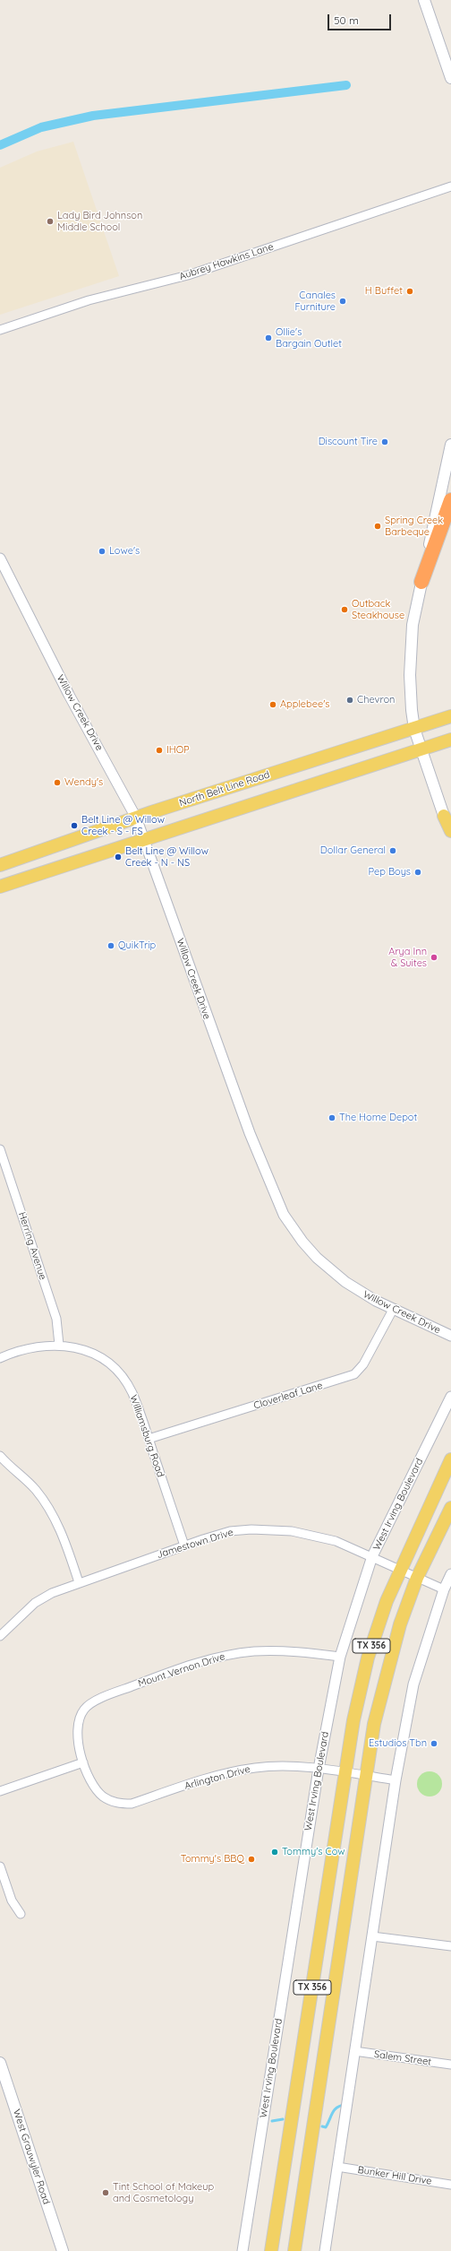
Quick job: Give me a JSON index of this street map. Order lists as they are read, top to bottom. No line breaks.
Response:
{"streets":{"main road":["North Belt Line Road","TX 356","West Grauwyler Road"],"street":["Aubrey Hawkins Lane","Willow Creek Drive","Herring Avenue","Cloverleaf Lane","Williamsburg Road","West Irving Boulevard","Jamestown Drive","Mount Vernon Drive","Arlington Drive","Salem Street","Bunker Hill Drive"]},"crossings":[["Willow Creek Drive","North Belt Line Road"],["Willow Creek Drive","Cloverleaf Lane"],["Herring Avenue","Williamsburg Road"],["Cloverleaf Lane","Williamsburg Road"],["Williamsburg Road","Jamestown Drive"],["West Irving Boulevard","Jamestown Drive"],["West Irving Boulevard","Mount Vernon Drive"],["West Irving Boulevard","Arlington Drive"],["Jamestown Drive","TX 356"],["TX 356","Arlington Drive"],["Mount Vernon Drive","Arlington Drive"]],"places":["Lady Bird Johnson Middle School","H Buffet","Canales Furniture","Ollie's Bargain Outlet","Discount Tire","Spring Creek Barbeque","Lowe's","Outback Steakhouse","Chevron","Applebee's","IHOP","Wendy's","Belt Line @ Willow Creek - S - FS","Dollar General","Belt Line @ Willow Creek - N - NS","Pep Boys","QuikTrip","Arya Inn & Suites","The Home Depot","Estudios Tbn","Tommy's Cow","Tommy's BBQ","Tint School of Makeup and Cosmetology"],"scale_bar":"50 m"}
